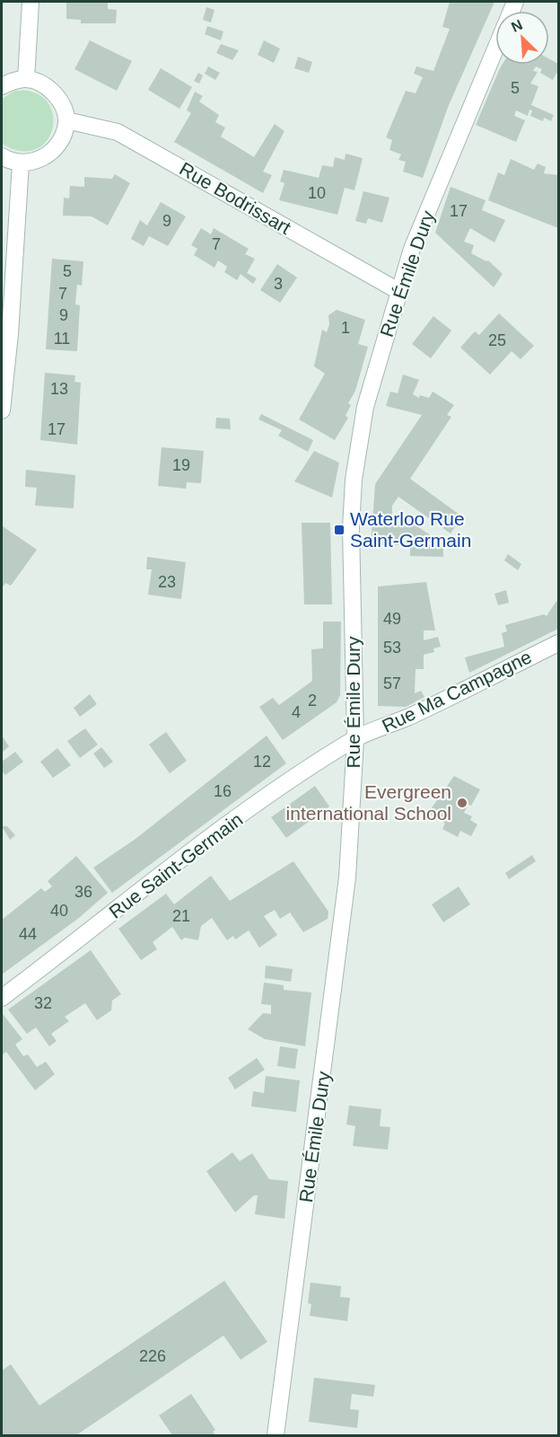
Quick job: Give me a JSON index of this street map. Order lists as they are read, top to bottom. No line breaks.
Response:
{"streets":{"street":["Rue Bodrissart","Rue Émile Dury","Rue Ma Campagne","Rue Saint-Germain"]},"crossings":[["Rue Bodrissart","Rue Émile Dury"],["Rue Émile Dury","Rue Ma Campagne"],["Rue Émile Dury","Rue Saint-Germain"],["Rue Ma Campagne","Rue Saint-Germain"]],"places":{"transit":["Waterloo Rue Saint-Germain"],"other":["Evergreen international School"]},"house_numbers":["5","10","17","9","7","5","3","7","9","1","11","25","13","17","19","23","49","53","57","2","4","12","16","36","40","21","44","32","226"],"north":"top left"}
